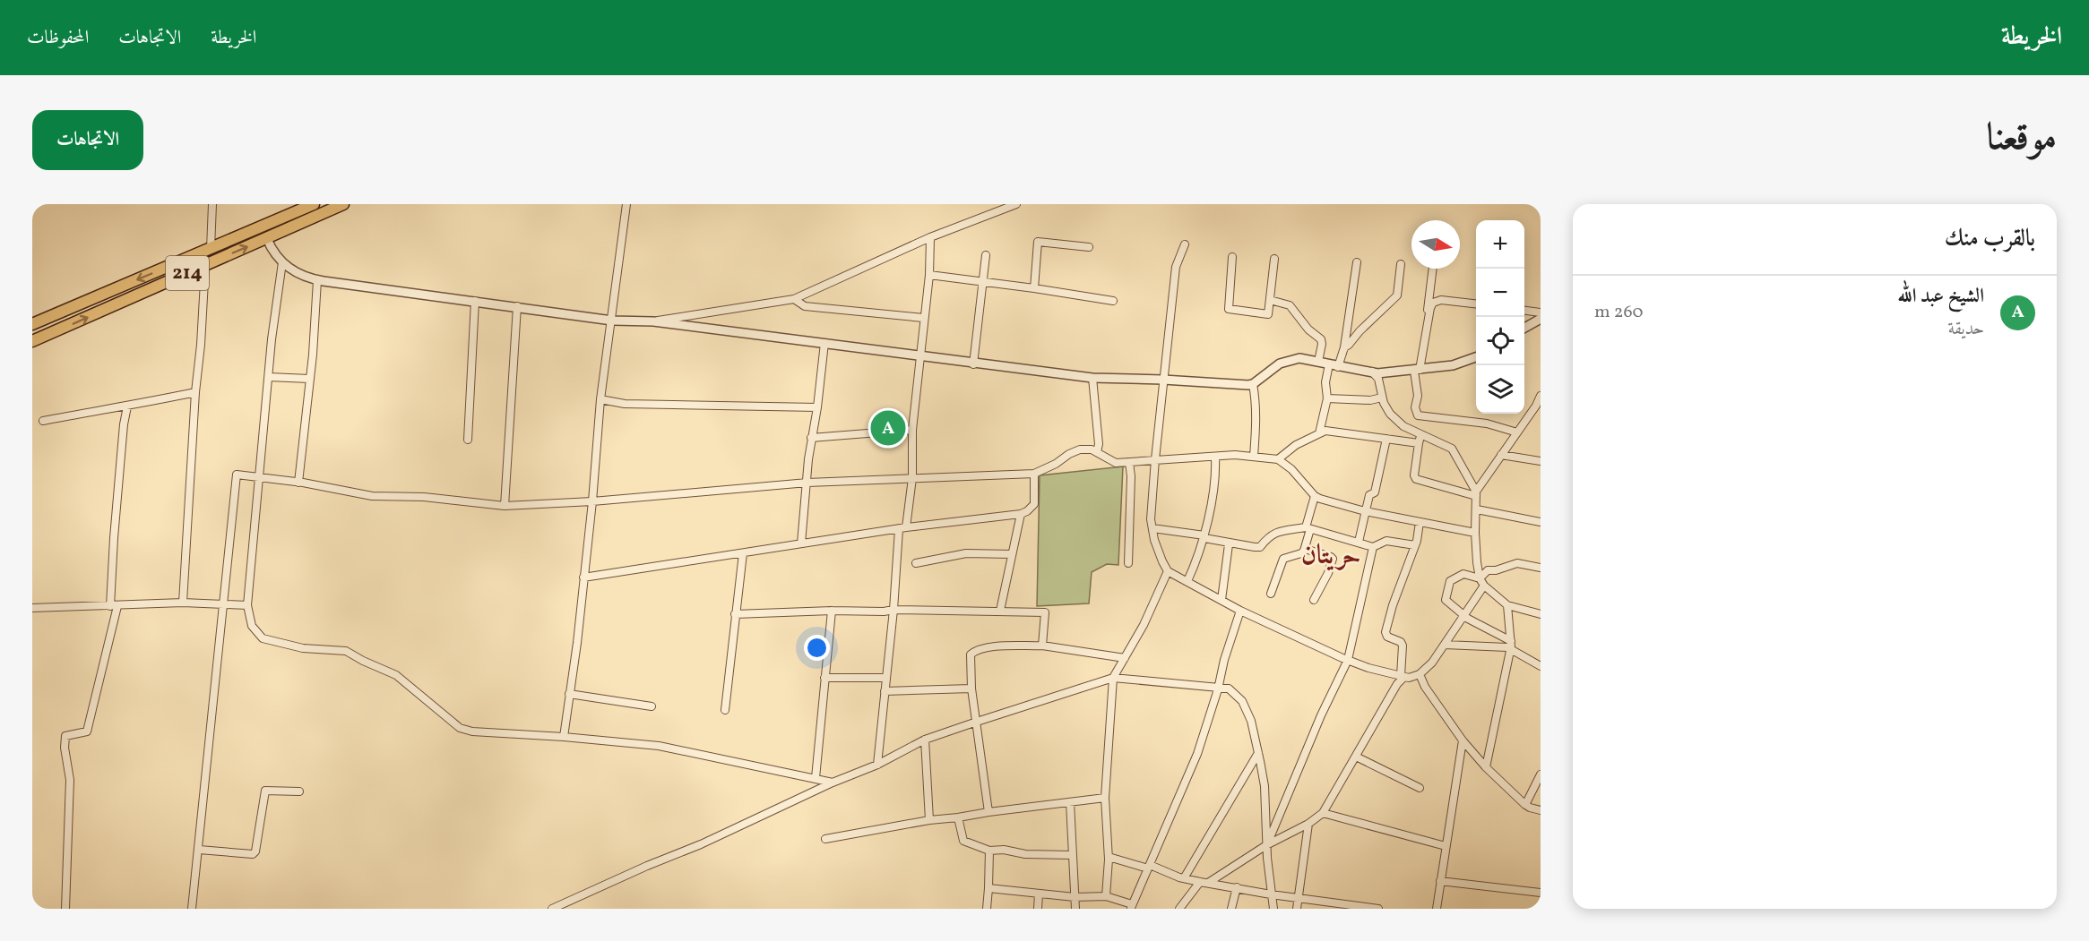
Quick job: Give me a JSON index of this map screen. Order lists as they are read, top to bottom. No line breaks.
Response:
{"streets":{"highway":["214"]},"districts":["حريتان"],"north":"right","page":{"header":"الخريطة","nav":["الخريطة","الاتجاهات","المحفوظات"],"title":"موقعنا","buttons":"الاتجاهات","heading":"بالقرب منك","map_buttons":["+","−"],"list":[{"mark":"A","name":"الشيخ عبد الله","note":"حديقة","value":"260 m"}],"pins":"A"}}
